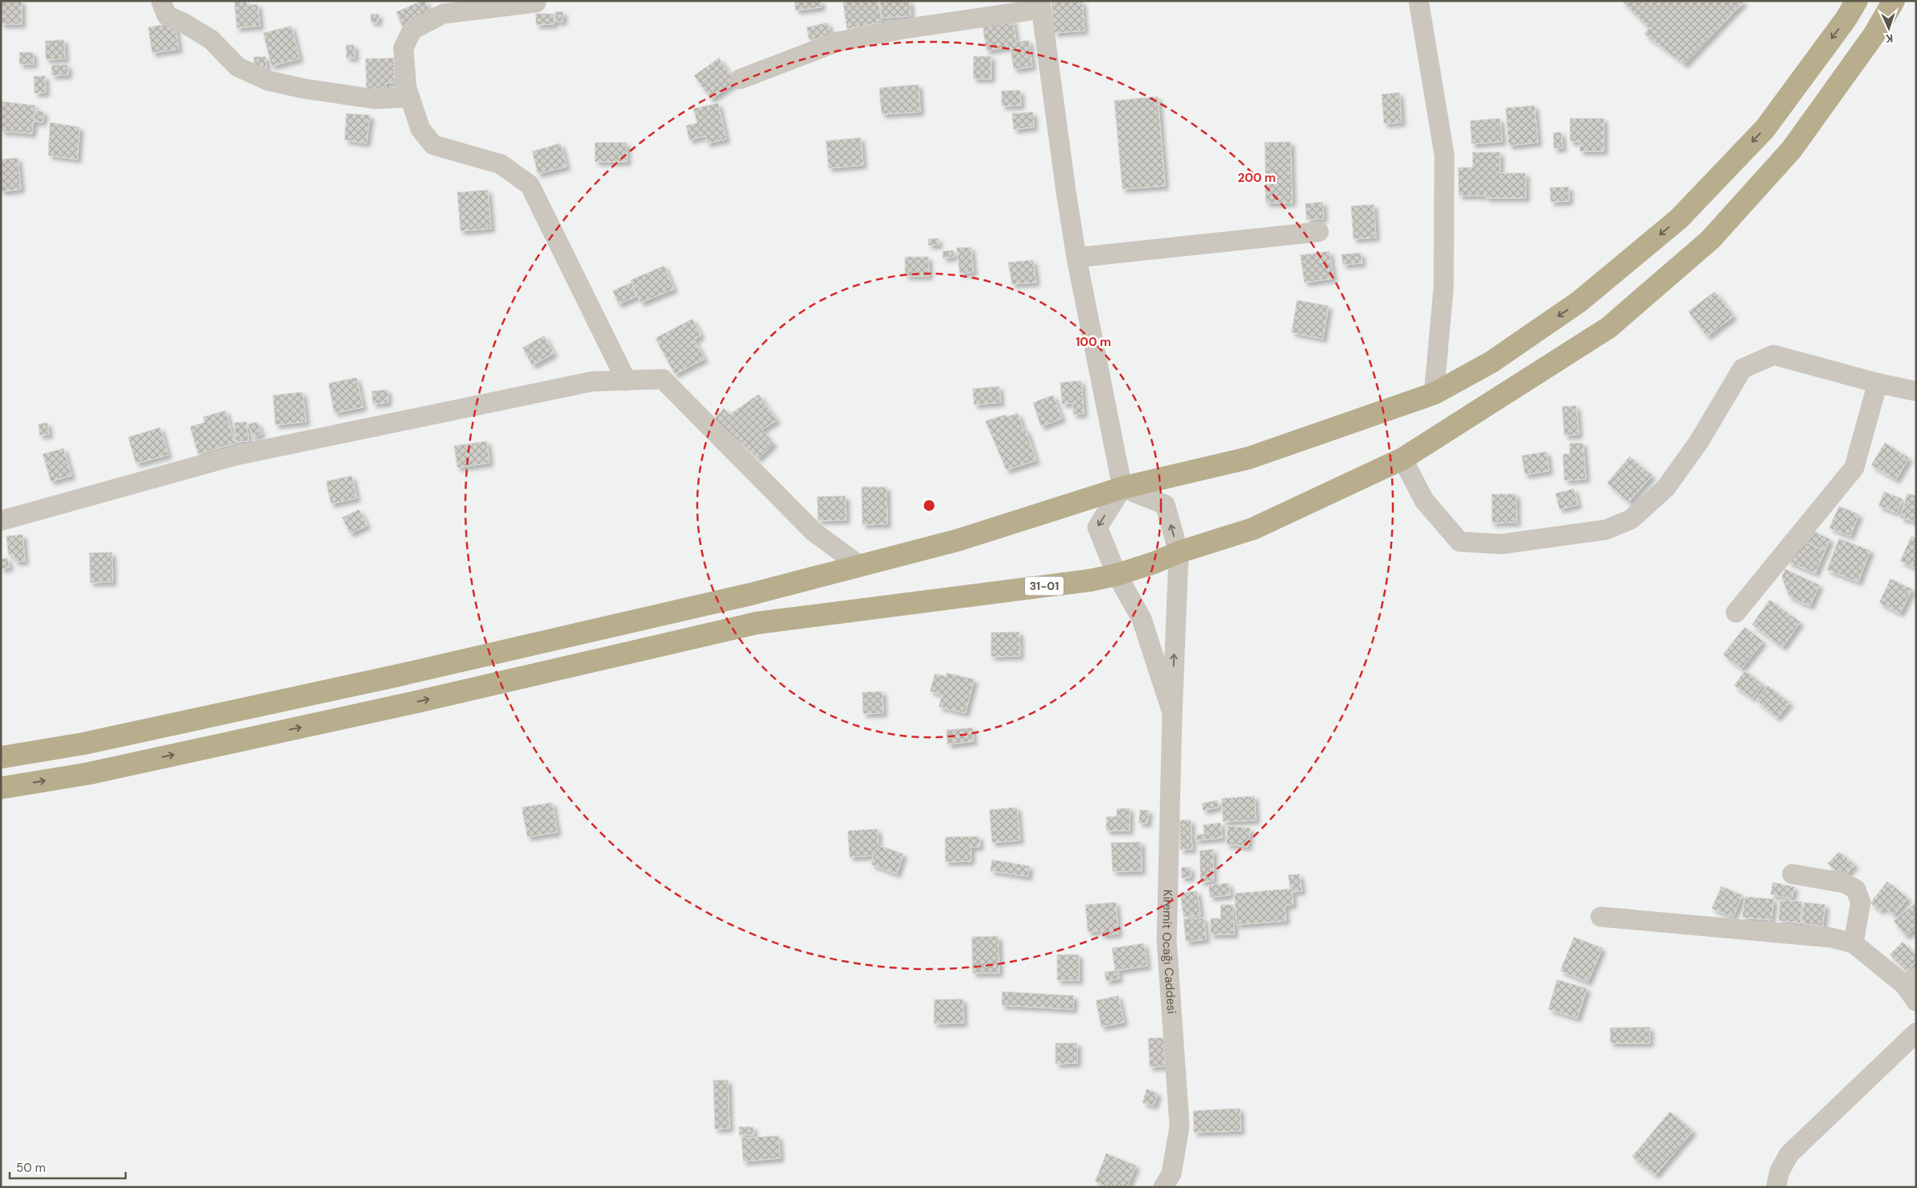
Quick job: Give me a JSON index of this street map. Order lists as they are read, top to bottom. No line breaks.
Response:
{"streets":{"highway":["31-01"],"street":["Kiremit Ocağı Caddesi"]},"crossings":[["31-01","Kiremit Ocağı Caddesi"]],"scale_bar":"50 m","north":"bottom","rings":["200 m","100 m"]}
